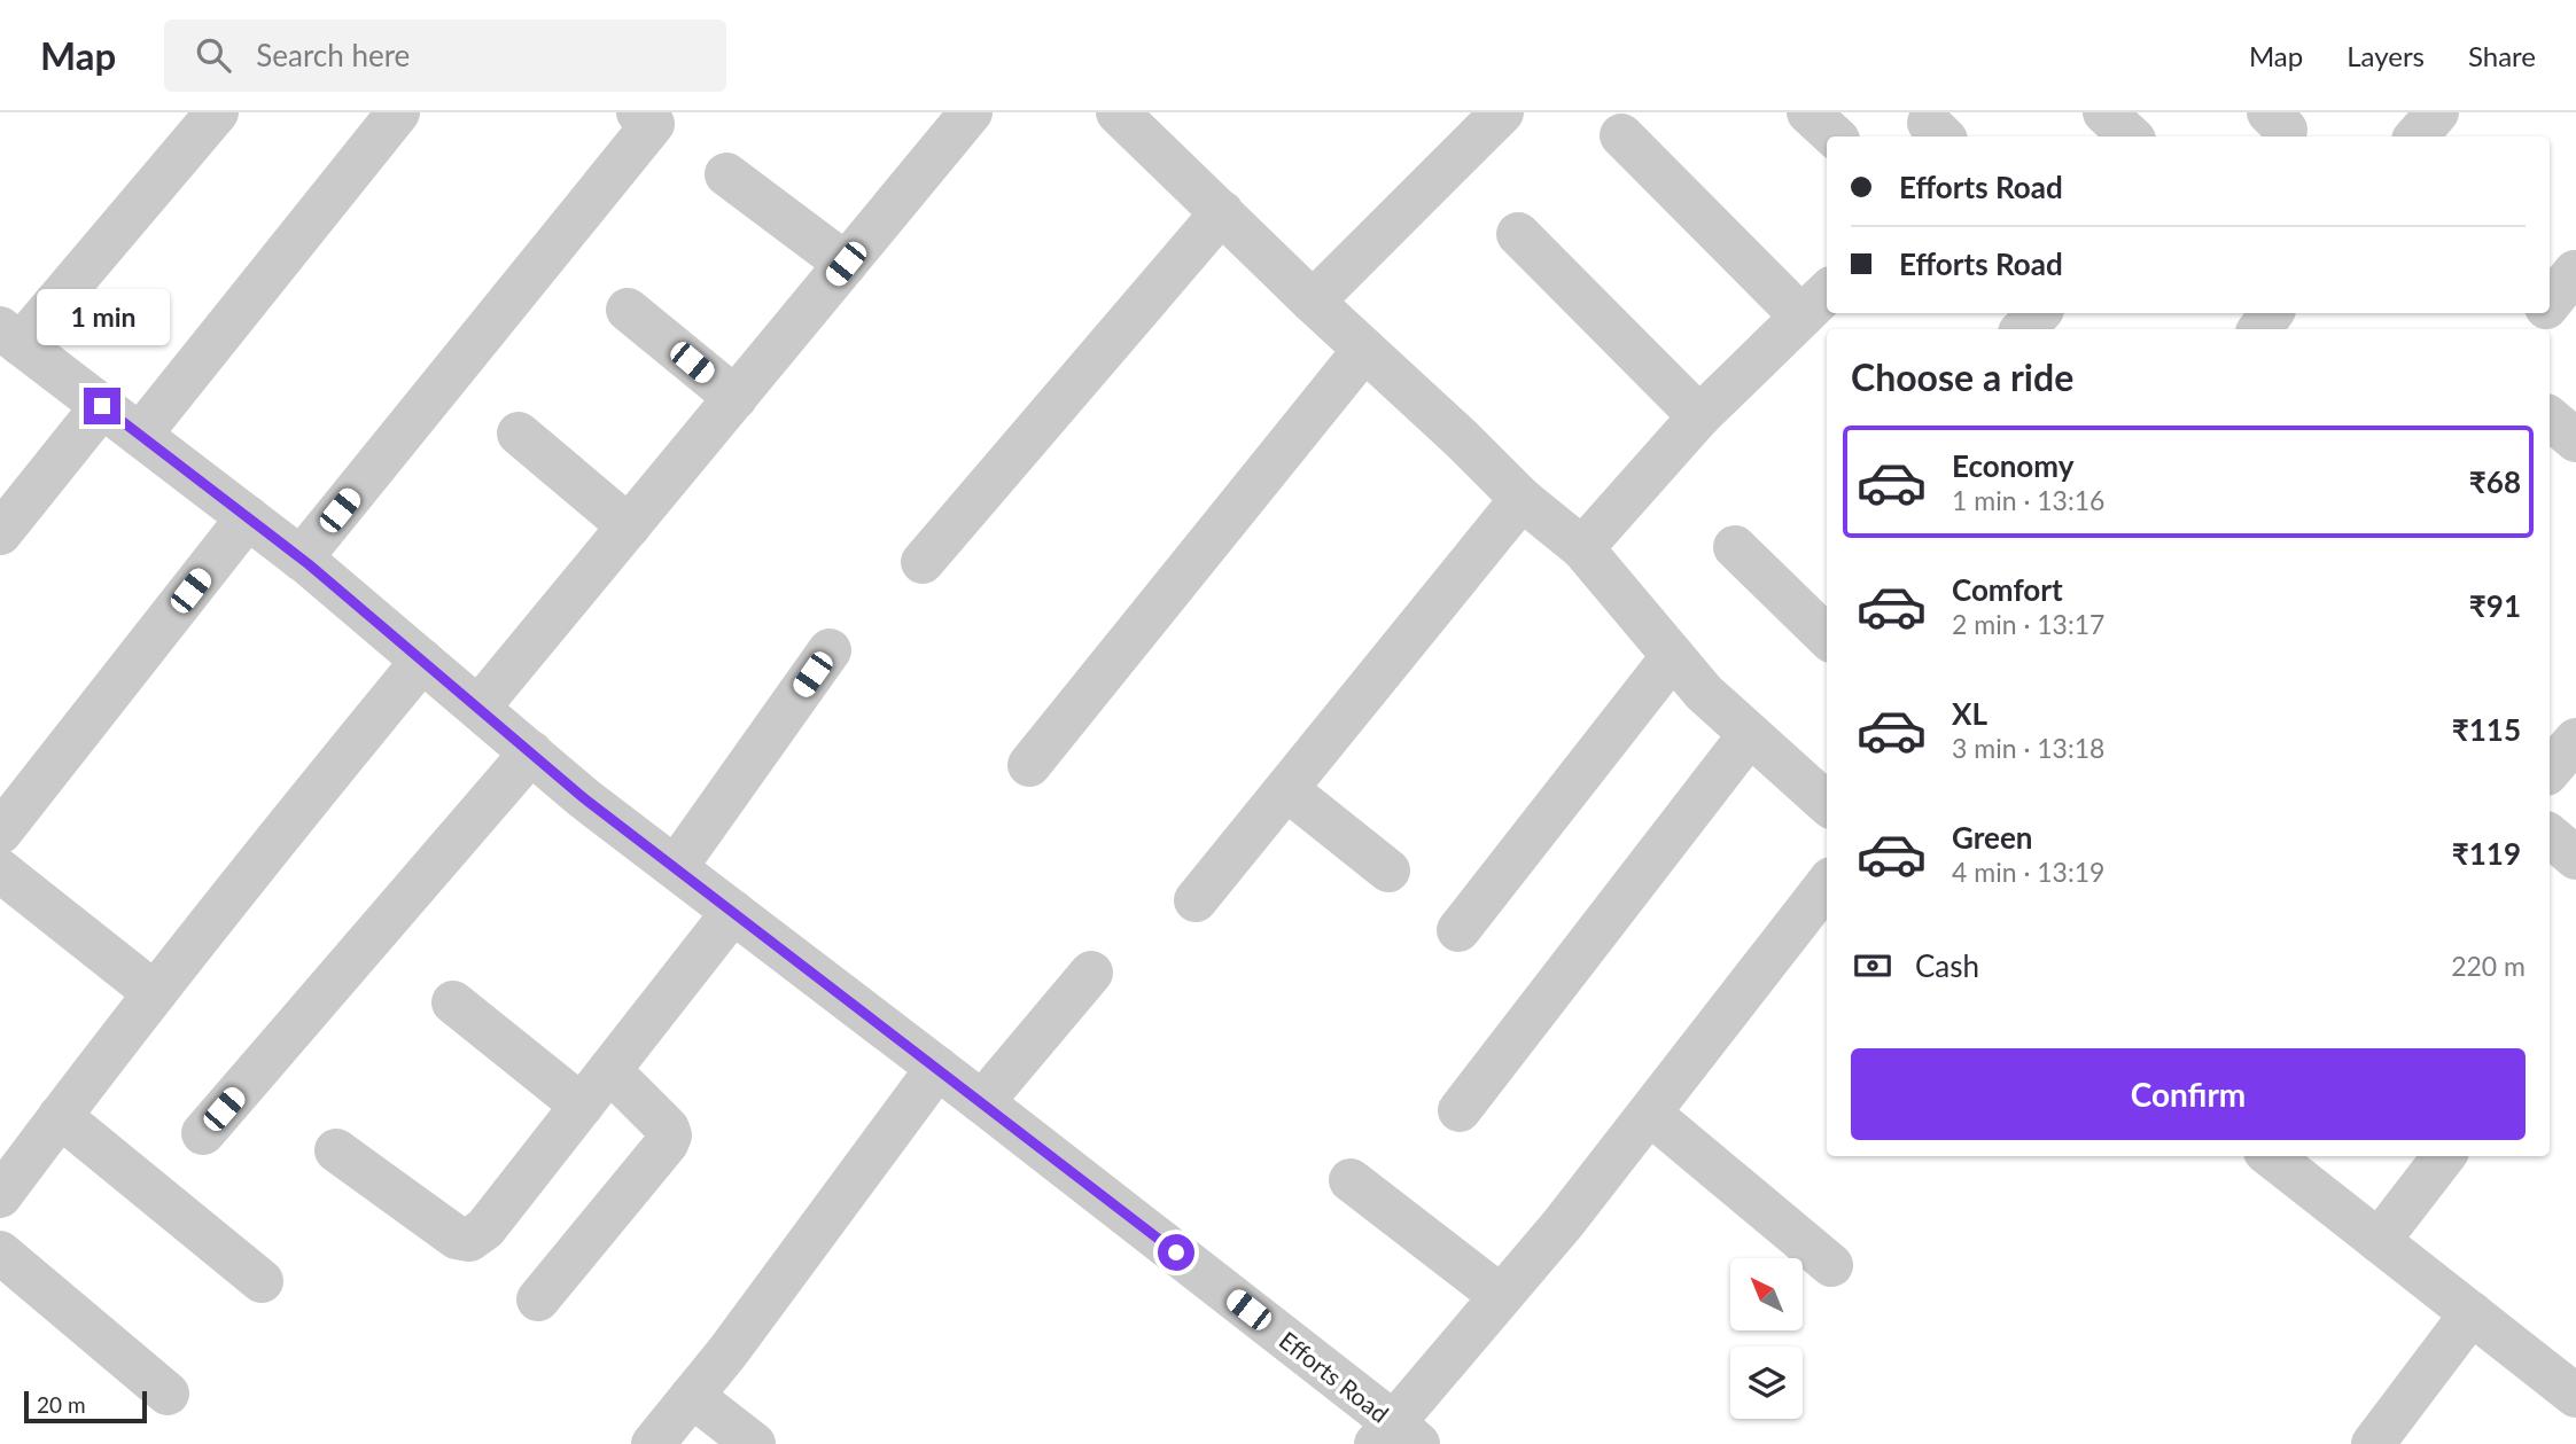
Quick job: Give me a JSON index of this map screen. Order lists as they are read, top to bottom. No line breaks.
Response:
{"streets":{"street":["Efforts Road"]},"scale_bar":"20 m","north":"top left","page":{"header":"Map","search":"Search here","nav":["Map","Layers","Share"],"banner":["Efforts Road","Efforts Road"],"bubble":"1 min","heading":"Choose a ride","list":[{"name":"Economy","note":"1 min · 13:16","value":"₹68"},{"name":"Comfort","note":"2 min · 13:17","value":"₹91"},{"name":"XL","note":"3 min · 13:18","value":"₹115"},{"name":"Green","note":"4 min · 13:19","value":"₹119"}],"pay":["Cash","220 m"],"buttons":"Confirm","scale":"20 m"}}
